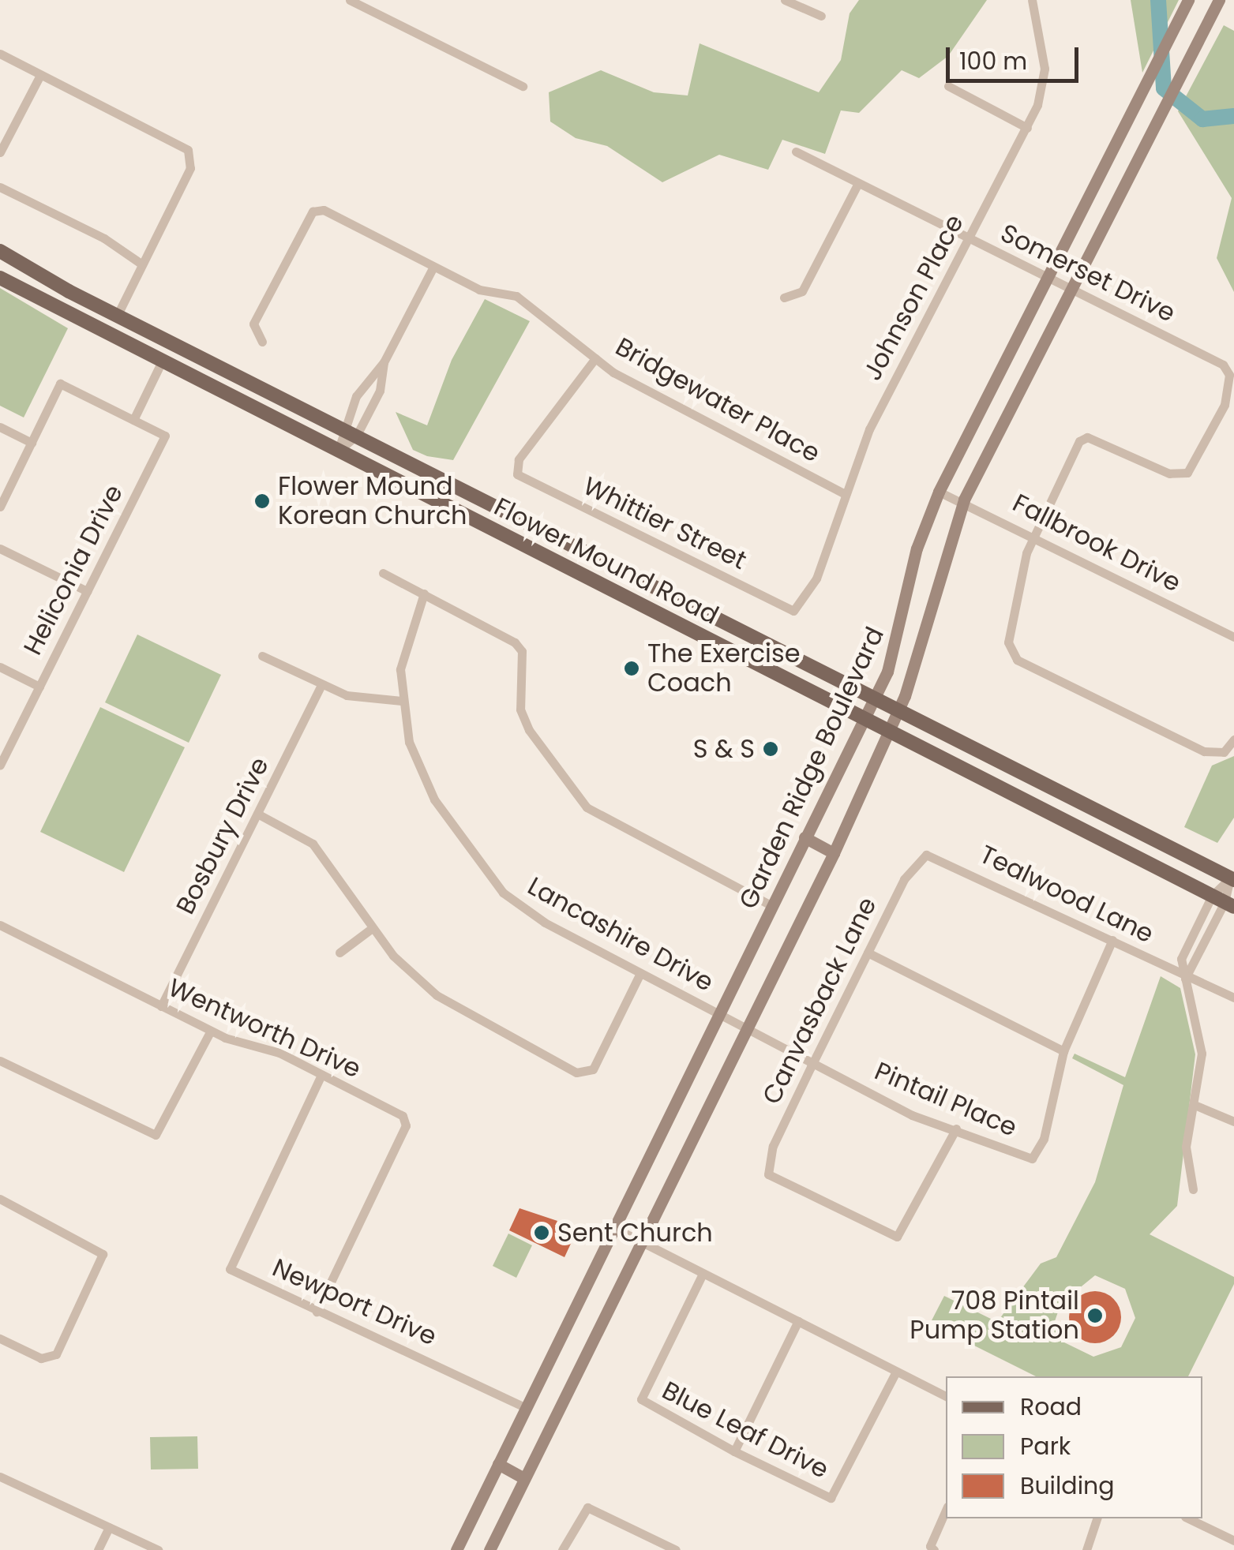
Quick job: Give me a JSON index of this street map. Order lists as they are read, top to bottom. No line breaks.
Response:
{"streets":{"main road":["Flower Mound Road","Garden Ridge Boulevard"],"street":["Somerset Drive","Johnson Place","Bridgewater Place","Whittier Street","Fallbrook Drive","Heliconia Drive","Bosbury Drive","Tealwood Lane","Lancashire Drive","Canvasback Lane","Wentworth Drive","Pintail Place","Newport Drive","Blue Leaf Drive"]},"crossings":[["Somerset Drive","Johnson Place"],["Somerset Drive","Fallbrook Drive"],["Somerset Drive","Garden Ridge Boulevard"],["Johnson Place","Bridgewater Place"],["Johnson Place","Whittier Street"],["Bridgewater Place","Whittier Street"],["Fallbrook Drive","Garden Ridge Boulevard"],["Flower Mound Road","Garden Ridge Boulevard"],["Garden Ridge Boulevard","Lancashire Drive"],["Garden Ridge Boulevard","Pintail Place"],["Garden Ridge Boulevard","Newport Drive"],["Bosbury Drive","Wentworth Drive"],["Tealwood Lane","Canvasback Lane"],["Lancashire Drive","Pintail Place"],["Canvasback Lane","Pintail Place"],["Wentworth Drive","Newport Drive"]],"places":["Flower Mound Korean Church","The Exercise Coach","S & S","Sent Church","708 Pintail Pump Station"],"legend":["Road","Park","Building"],"scale_bar":"100 m"}
